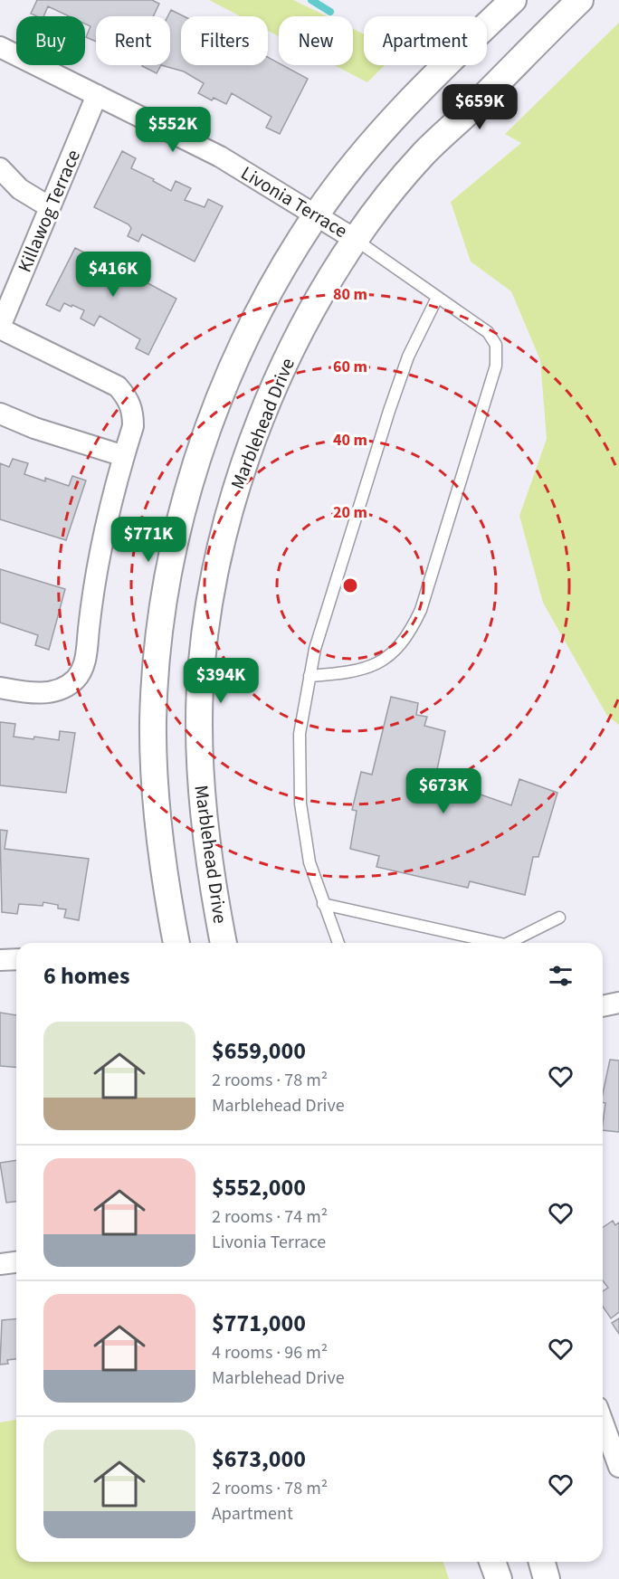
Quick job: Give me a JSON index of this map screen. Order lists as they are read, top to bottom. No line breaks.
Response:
{"streets":{"street":["Livonia Terrace","Killawog Terrace","Marblehead Drive"]},"crossings":[["Livonia Terrace","Killawog Terrace"],["Livonia Terrace","Marblehead Drive"]],"page":{"chip":["Buy","Rent","Filters","New","Apartment"],"price":["$659K","$552K","$416K","$771K","$394K","$673K"],"heading":"6 homes","list":[{"name":"$659,000","note":"2 rooms · 78 m² · Marblehead Drive"},{"name":"$552,000","note":"2 rooms · 74 m² · Livonia Terrace"},{"name":"$771,000","note":"4 rooms · 96 m² · Marblehead Drive"},{"name":"$673,000","note":"2 rooms · 78 m² · Apartment"}]},"rings":["80 m","60 m","40 m","20 m"]}
